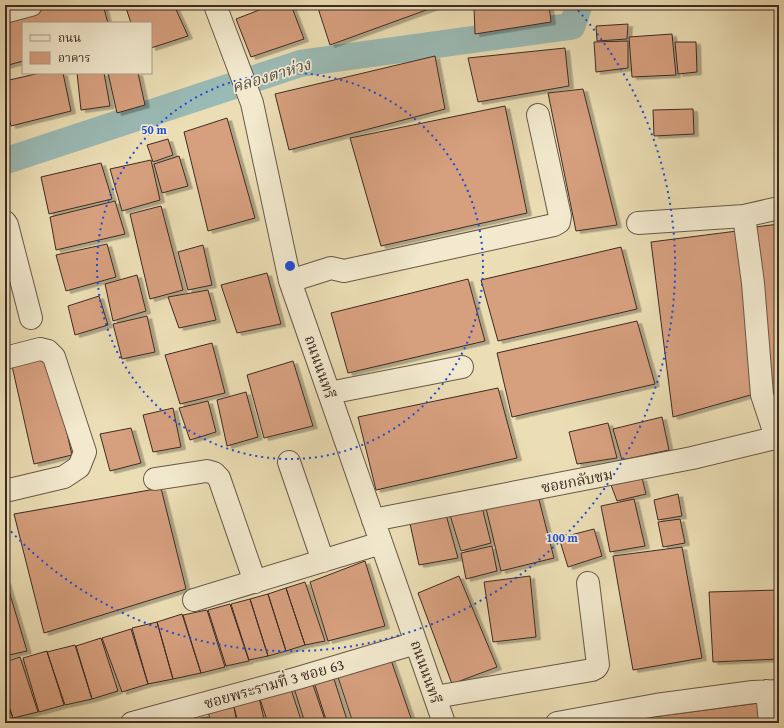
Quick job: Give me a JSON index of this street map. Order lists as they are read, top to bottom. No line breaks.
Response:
{"streets":{"street":["ถนนนนทรี","ซอยกลับชม","ซอยพระรามที่ 3 ซอย 63"]},"crossings":[["ถนนนนทรี","ซอยกลับชม"],["ถนนนนทรี","ซอยพระรามที่ 3 ซอย 63"]],"water":["คลองตาห่วง"],"legend":["ถนน","อาคาร"],"rings":["50 m","100 m"]}
